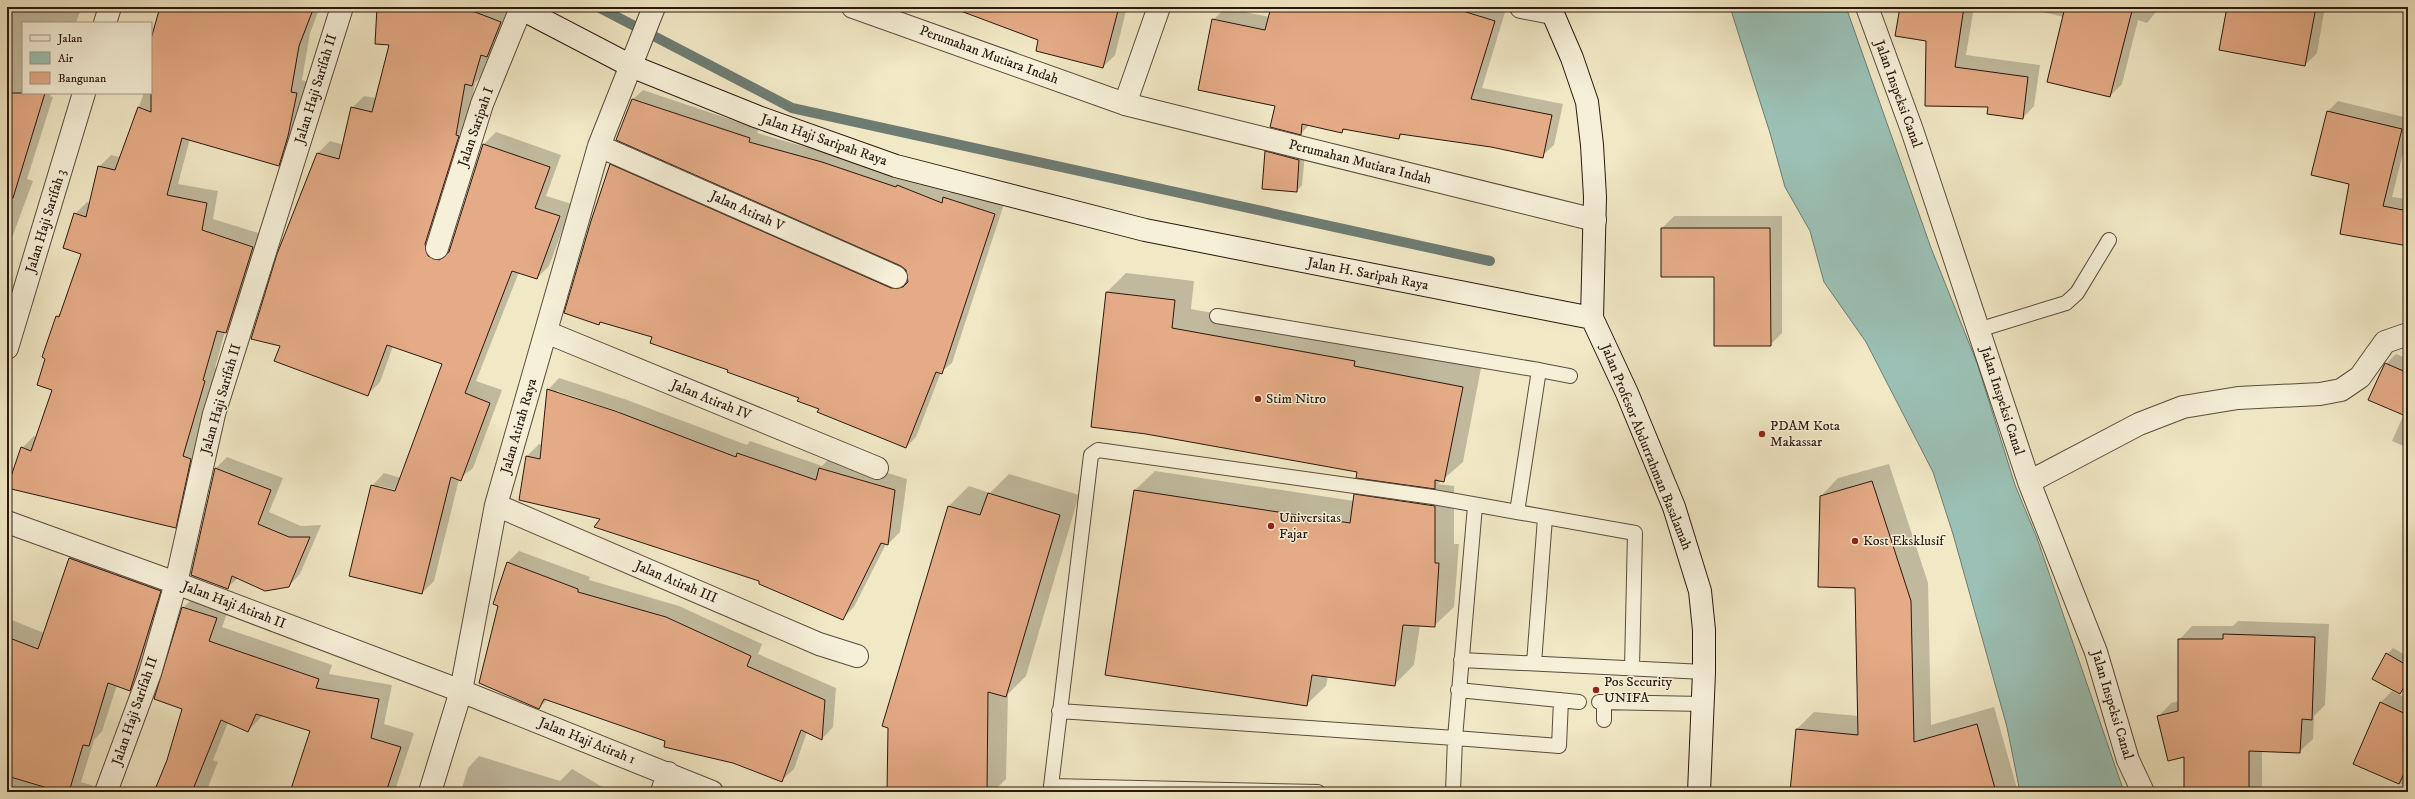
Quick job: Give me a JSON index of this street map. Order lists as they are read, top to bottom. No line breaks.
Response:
{"streets":{"street":["Perumahan Mutiara Indah","Jalan Haji Sarifah II","Jalan Inspeksi Canal","Jalan Saripah I","Jalan Haji Saripah Raya","Jalan Atirah V","Jalan Haji Sarifah 3","Jalan H. Saripah Raya","Jalan Atirah IV","Jalan Atirah Raya","Jalan Profesor Abdurrahman Basalamah","Jalan Atirah III","Jalan Haji Atirah II","Jalan Haji Atirah 1"]},"crossings":[["Jalan Haji Sarifah II","Jalan Haji Atirah II"],["Jalan Saripah I","Jalan Haji Saripah Raya"],["Jalan Haji Saripah Raya","Jalan H. Saripah Raya"],["Jalan Haji Saripah Raya","Jalan Atirah Raya"],["Jalan Atirah V","Jalan Atirah Raya"],["Jalan H. Saripah Raya","Jalan Profesor Abdurrahman Basalamah"],["Jalan Atirah IV","Jalan Atirah Raya"],["Jalan Atirah Raya","Jalan Atirah III"],["Jalan Atirah Raya","Jalan Haji Atirah II"],["Jalan Atirah Raya","Jalan Haji Atirah 1"],["Jalan Haji Atirah II","Jalan Haji Atirah 1"]],"places":["Stim Nitro","PDAM Kota Makassar","Universitas Fajar","Kost Eksklusif","Pos Security UNIFA"],"legend":["Jalan","Air","Bangunan"]}
